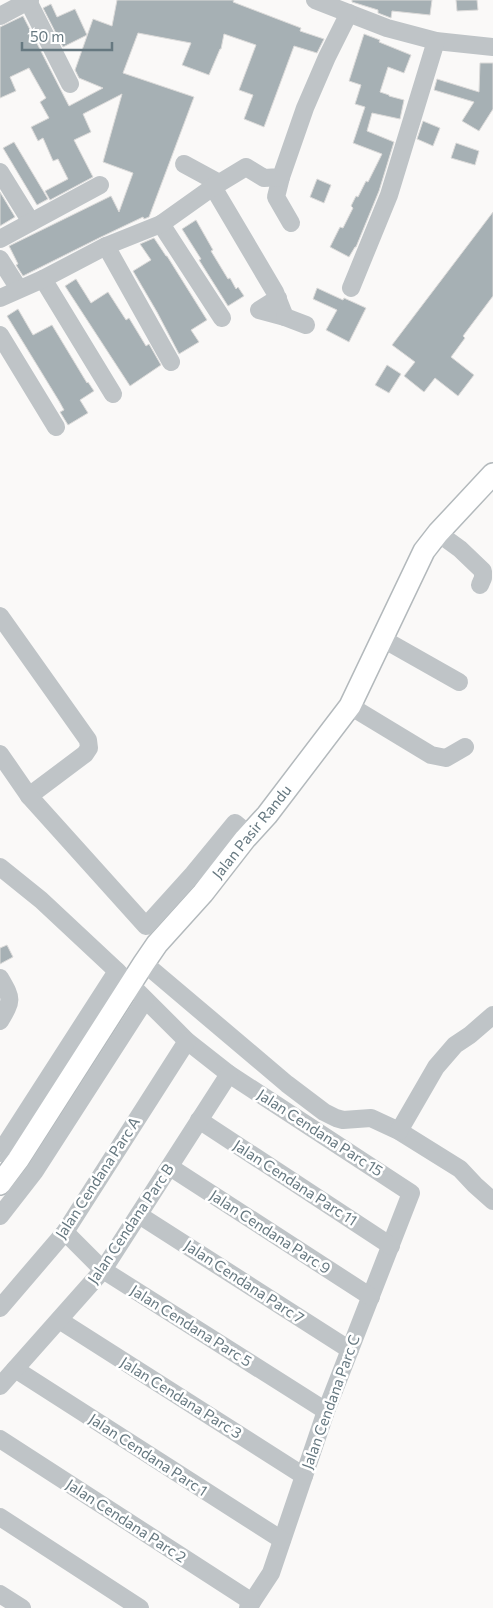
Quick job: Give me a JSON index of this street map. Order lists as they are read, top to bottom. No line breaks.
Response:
{"streets":{"main road":["Jalan Pasir Randu"],"street":["Jalan Cendana Parc 15","Jalan Cendana Parc A","Jalan Cendana Parc 11","Jalan Cendana Parc B","Jalan Cendana Parc 9","Jalan Cendana Parc 7","Jalan Cendana Parc 5","Jalan Cendana Parc 3","Jalan Cendana Parc C","Jalan Cendana Parc 1","Jalan Cendana Parc 2"]},"crossings":[["Jalan Pasir Randu","Jalan Cendana Parc 15"],["Jalan Cendana Parc 15","Jalan Cendana Parc A"],["Jalan Cendana Parc 15","Jalan Cendana Parc B"],["Jalan Cendana Parc 15","Jalan Cendana Parc C"],["Jalan Cendana Parc A","Jalan Cendana Parc 5"],["Jalan Cendana Parc 11","Jalan Cendana Parc B"],["Jalan Cendana Parc 11","Jalan Cendana Parc C"],["Jalan Cendana Parc B","Jalan Cendana Parc 9"],["Jalan Cendana Parc B","Jalan Cendana Parc 7"],["Jalan Cendana Parc B","Jalan Cendana Parc 5"],["Jalan Cendana Parc B","Jalan Cendana Parc 3"],["Jalan Cendana Parc B","Jalan Cendana Parc 1"],["Jalan Cendana Parc 9","Jalan Cendana Parc C"],["Jalan Cendana Parc 7","Jalan Cendana Parc C"],["Jalan Cendana Parc 5","Jalan Cendana Parc C"],["Jalan Cendana Parc 3","Jalan Cendana Parc C"],["Jalan Cendana Parc C","Jalan Cendana Parc 1"],["Jalan Cendana Parc C","Jalan Cendana Parc 2"]],"scale_bar":"50 m"}
